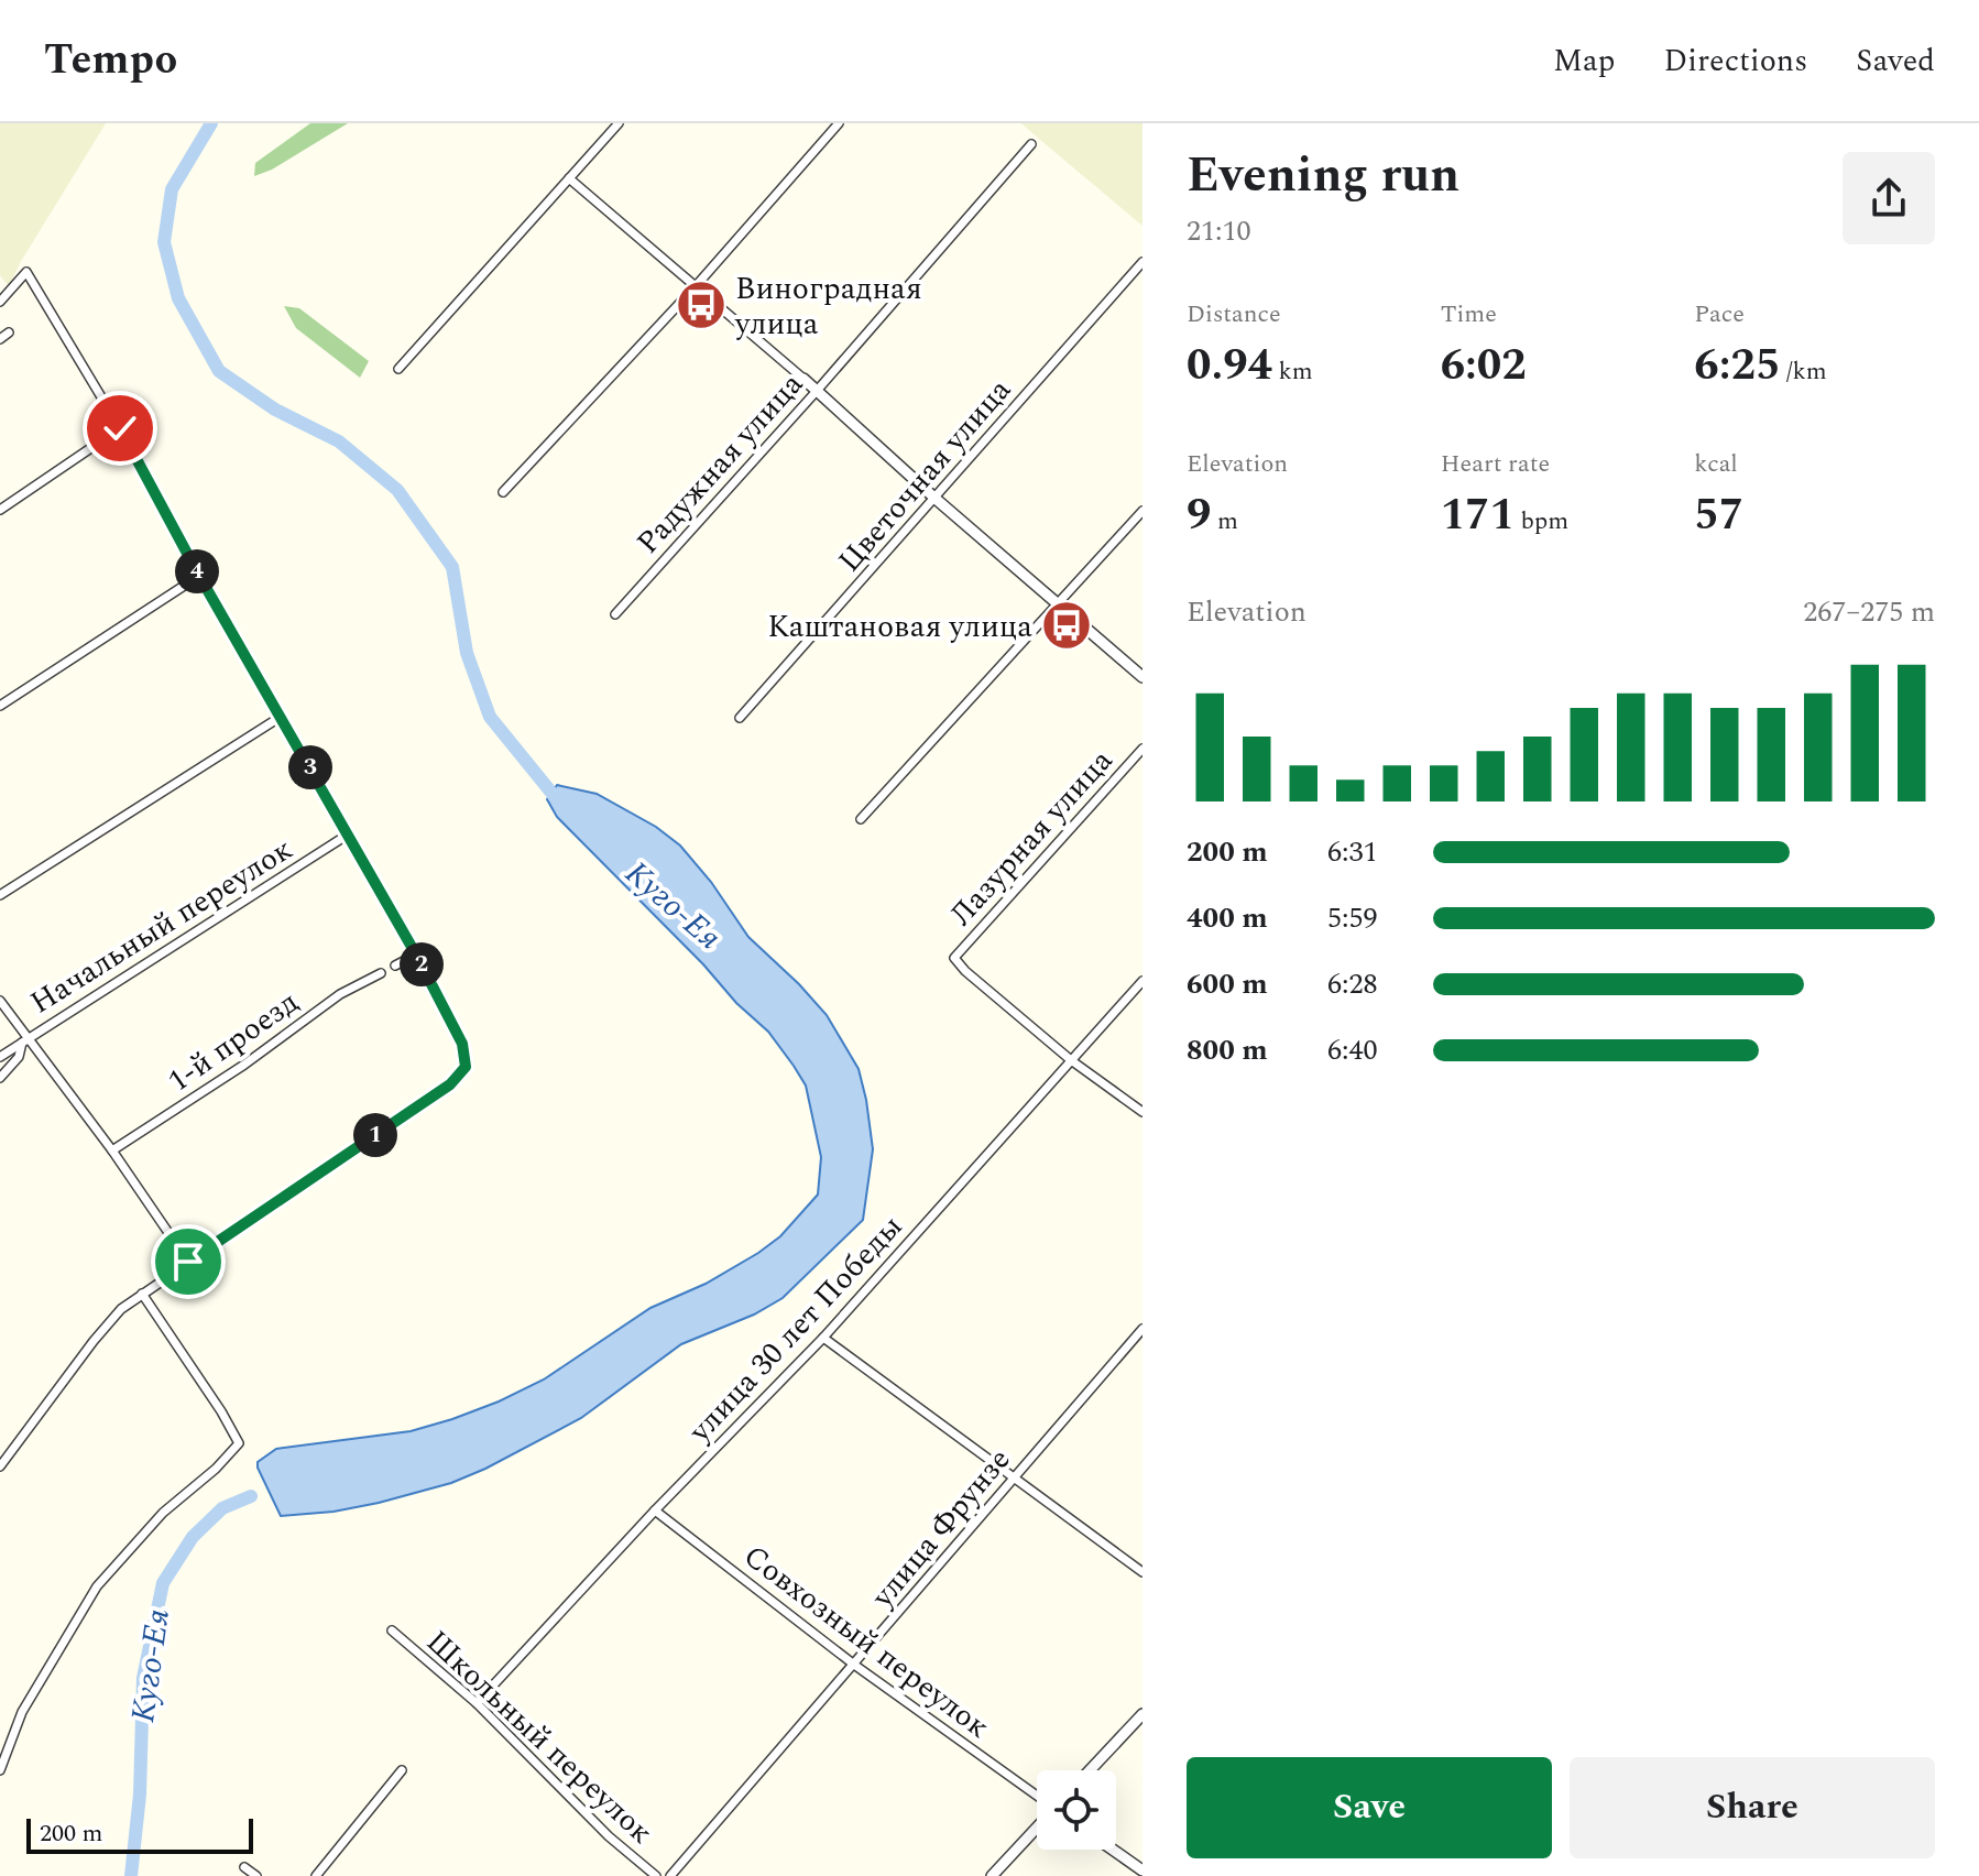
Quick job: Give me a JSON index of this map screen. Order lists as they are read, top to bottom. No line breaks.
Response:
{"streets":{"street":["Радужная улица","Цветочная улица","Лазурная улица","Начальный переулок","1-й проезд","улица 30 лет Победы","улица Фрунзе","Совхозный переулок","Школьный переулок"]},"crossings":[["Лазурная улица","улица 30 лет Победы"],["улица 30 лет Победы","Совхозный переулок"],["улица 30 лет Победы","Школьный переулок"],["улица Фрунзе","Совхозный переулок"]],"water":["Куго-Ея"],"places":{"bus stop":["Виноградная улица","Каштановая улица"]},"scale_bar":"200 m","page":{"header":"Tempo","nav":["Map","Directions","Saved"],"heading":["Evening run","21:10"],"stats":[["Distance","0.94 km"],["Time","6:02"],["Pace","6:25 /km"],["Elevation","9 m"],["Heart rate","171 bpm"],["kcal","57"]],"pins":["4","3","2","1"],"chart":["Elevation","267–275 m"],"list":[{"name":"200 m","note":"6:31"},{"name":"400 m","note":"5:59"},{"name":"600 m","note":"6:28"},{"name":"800 m","note":"6:40"}],"buttons":["Save","Share"],"scale":"200 m"}}
